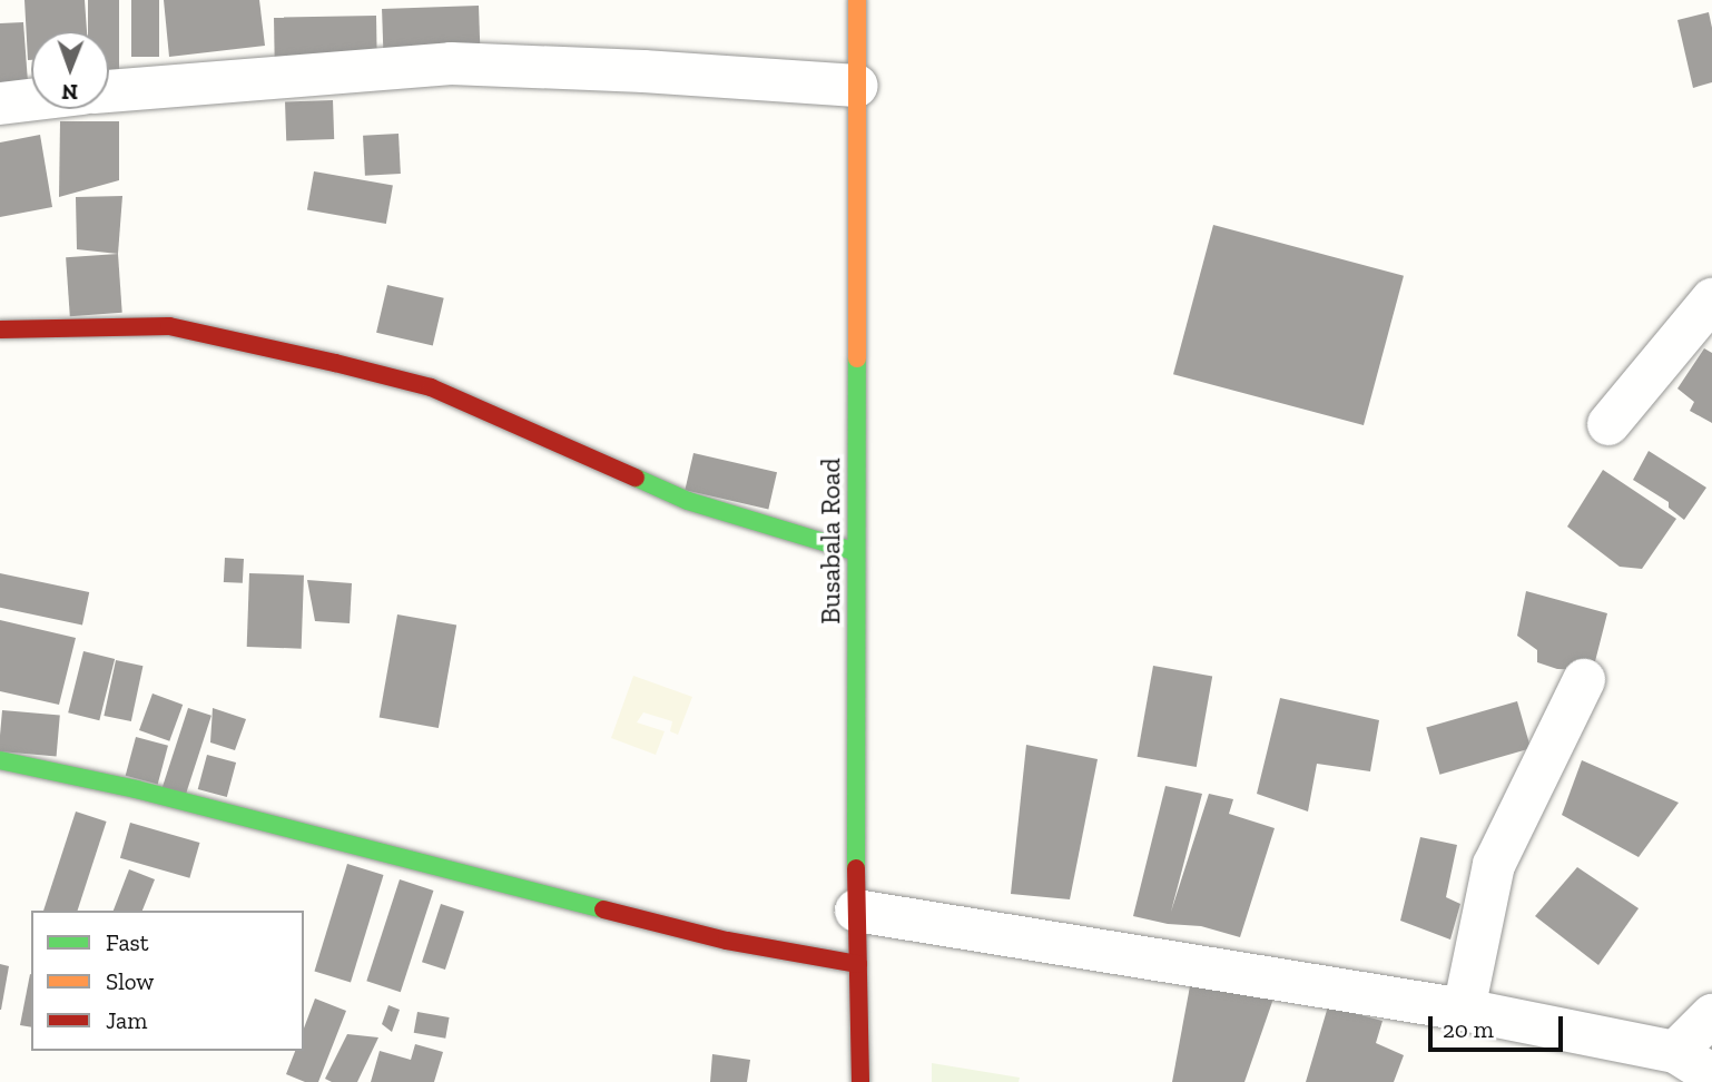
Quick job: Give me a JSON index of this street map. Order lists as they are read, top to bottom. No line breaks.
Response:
{"streets":{"street":["Busabala Road"]},"legend":["Fast","Slow","Jam"],"scale_bar":"20 m","north":"bottom"}
